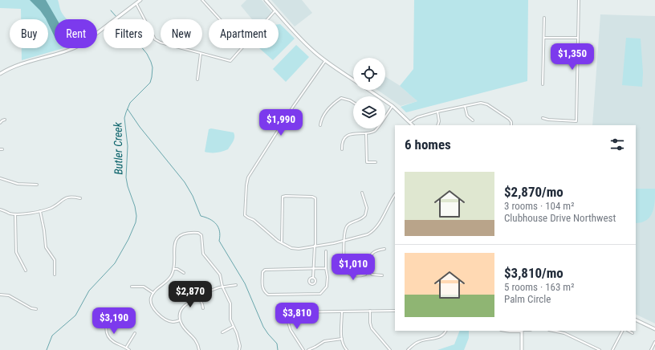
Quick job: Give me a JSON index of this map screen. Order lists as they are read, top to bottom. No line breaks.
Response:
{"water":["Butler Creek"],"page":{"chip":["Buy","Rent","Filters","New","Apartment"],"price":["$1,350","$1,990","$1,010","$2,870","$3,810","$3,190"],"heading":"6 homes","list":[{"name":"$2,870/mo","note":"3 rooms · 104 m² · Clubhouse Drive Northwest"},{"name":"$3,810/mo","note":"5 rooms · 163 m² · Palm Circle"}]}}
